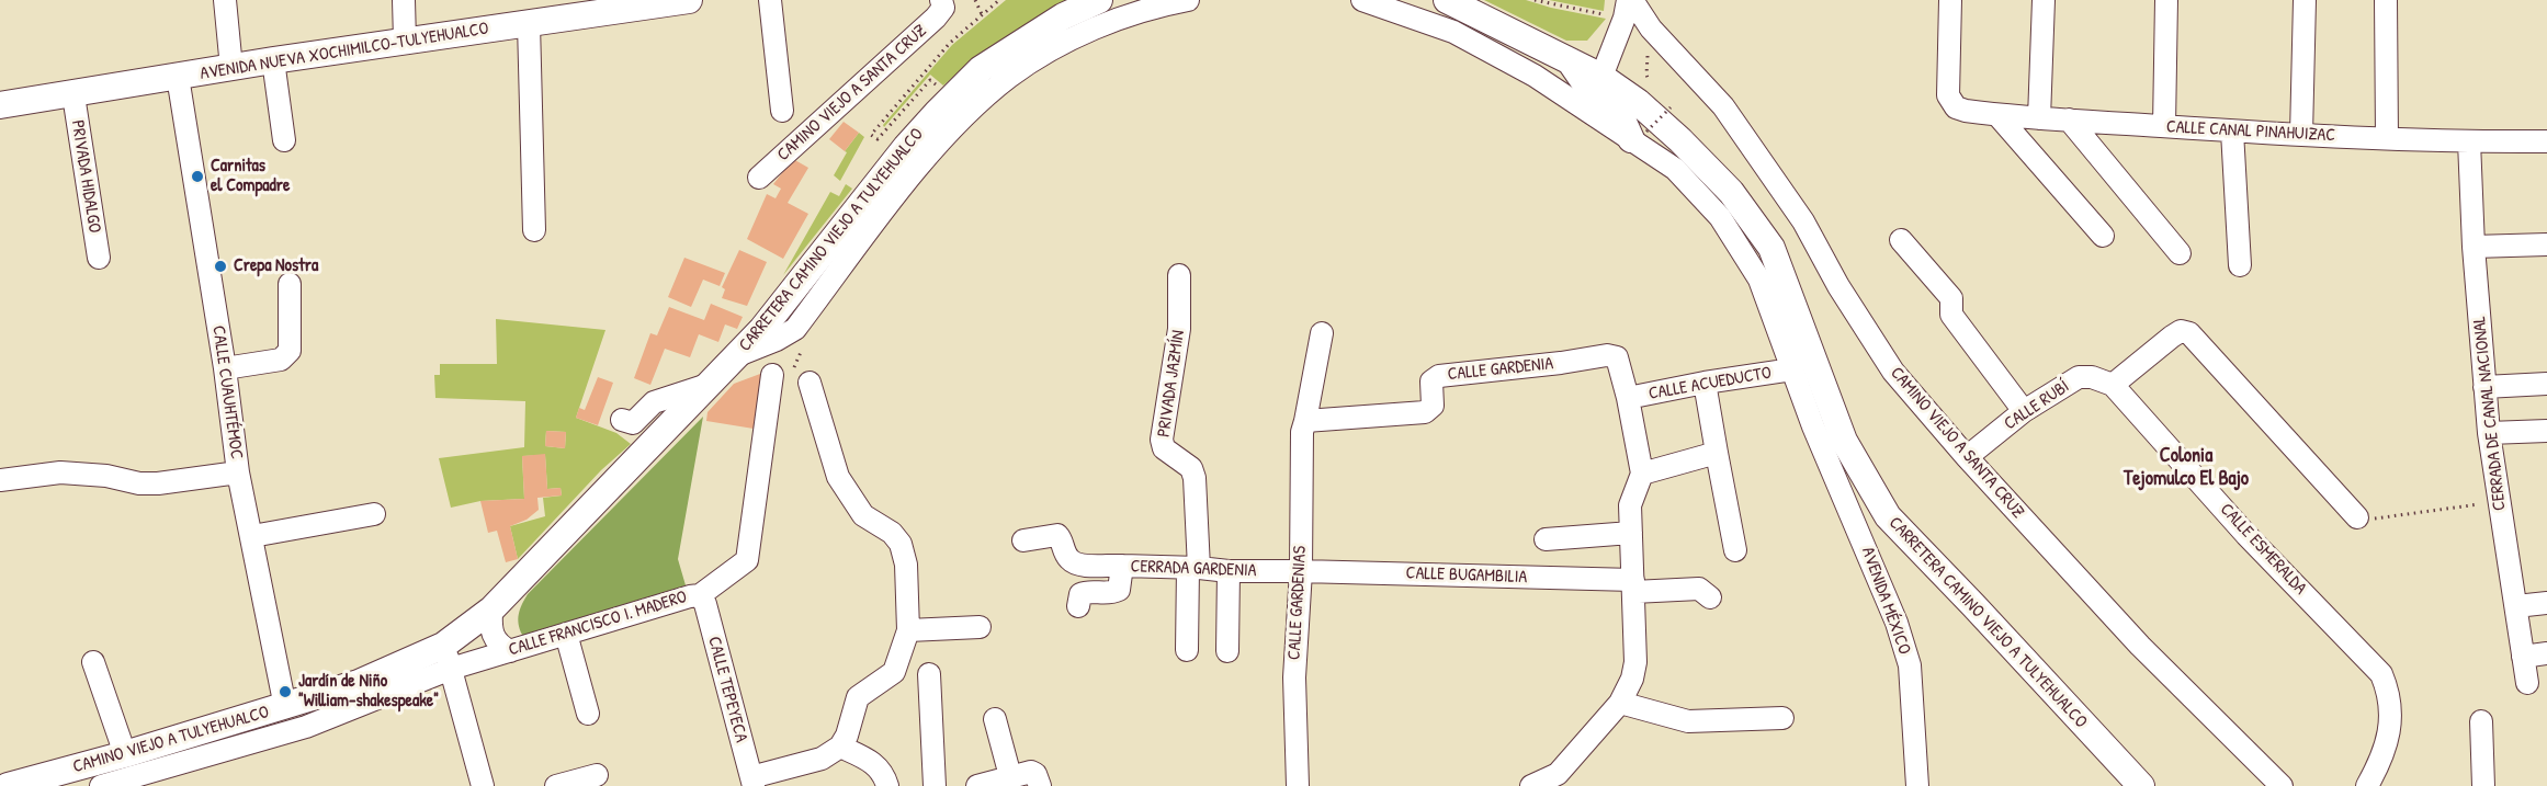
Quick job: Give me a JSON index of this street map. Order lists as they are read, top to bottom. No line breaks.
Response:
{"streets":{"main road":["AVENIDA NUEVA XOCHIMILCO-TULYEHUALCO","CARRETERA CAMINO VIEJO A TULYEHUALCO","CAMINO VIEJO A TULYEHUALCO"],"street":["CAMINO VIEJO A SANTA CRUZ","CALLE CANAL PINAHUIZAC","PRIVADA HIDALGO","CALLE GARDENIA","PRIVADA JAZMÍN","CALLE ACUEDUCTO","CALLE CUAUHTÉMOC","CALLE RUBÍ","CERRADA DE CANAL NACIONAL","CALLE ESMERALDA","CERRADA GARDENIA","CALLE BUGAMBILIA","AVENIDA MÉXICO","CALLE GARDENIAS","CALLE FRANCISCO I. MADERO","CALLE TEPEYECA"]},"crossings":[["AVENIDA NUEVA XOCHIMILCO-TULYEHUALCO","PRIVADA HIDALGO"],["AVENIDA NUEVA XOCHIMILCO-TULYEHUALCO","CALLE CUAUHTÉMOC"],["CAMINO VIEJO A SANTA CRUZ","CALLE RUBÍ"],["CALLE CANAL PINAHUIZAC","CERRADA DE CANAL NACIONAL"],["CARRETERA CAMINO VIEJO A TULYEHUALCO","CALLE FRANCISCO I. MADERO"],["CARRETERA CAMINO VIEJO A TULYEHUALCO","CAMINO VIEJO A TULYEHUALCO"],["CALLE GARDENIA","CALLE ACUEDUCTO"],["CALLE GARDENIA","CALLE GARDENIAS"],["PRIVADA JAZMÍN","CERRADA GARDENIA"],["CALLE ACUEDUCTO","AVENIDA MÉXICO"],["CALLE CUAUHTÉMOC","CAMINO VIEJO A TULYEHUALCO"],["CALLE RUBÍ","CALLE ESMERALDA"],["CERRADA GARDENIA","CALLE BUGAMBILIA"],["CERRADA GARDENIA","CALLE GARDENIAS"],["CALLE BUGAMBILIA","CALLE GARDENIAS"],["CALLE FRANCISCO I. MADERO","CALLE TEPEYECA"],["CALLE FRANCISCO I. MADERO","CAMINO VIEJO A TULYEHUALCO"]],"districts":["Colonia Tejomulco El Bajo"],"places":["Carnitas el Compadre","Crepa Nostra","Jardín de Niño \"William-shakespeake\""]}
